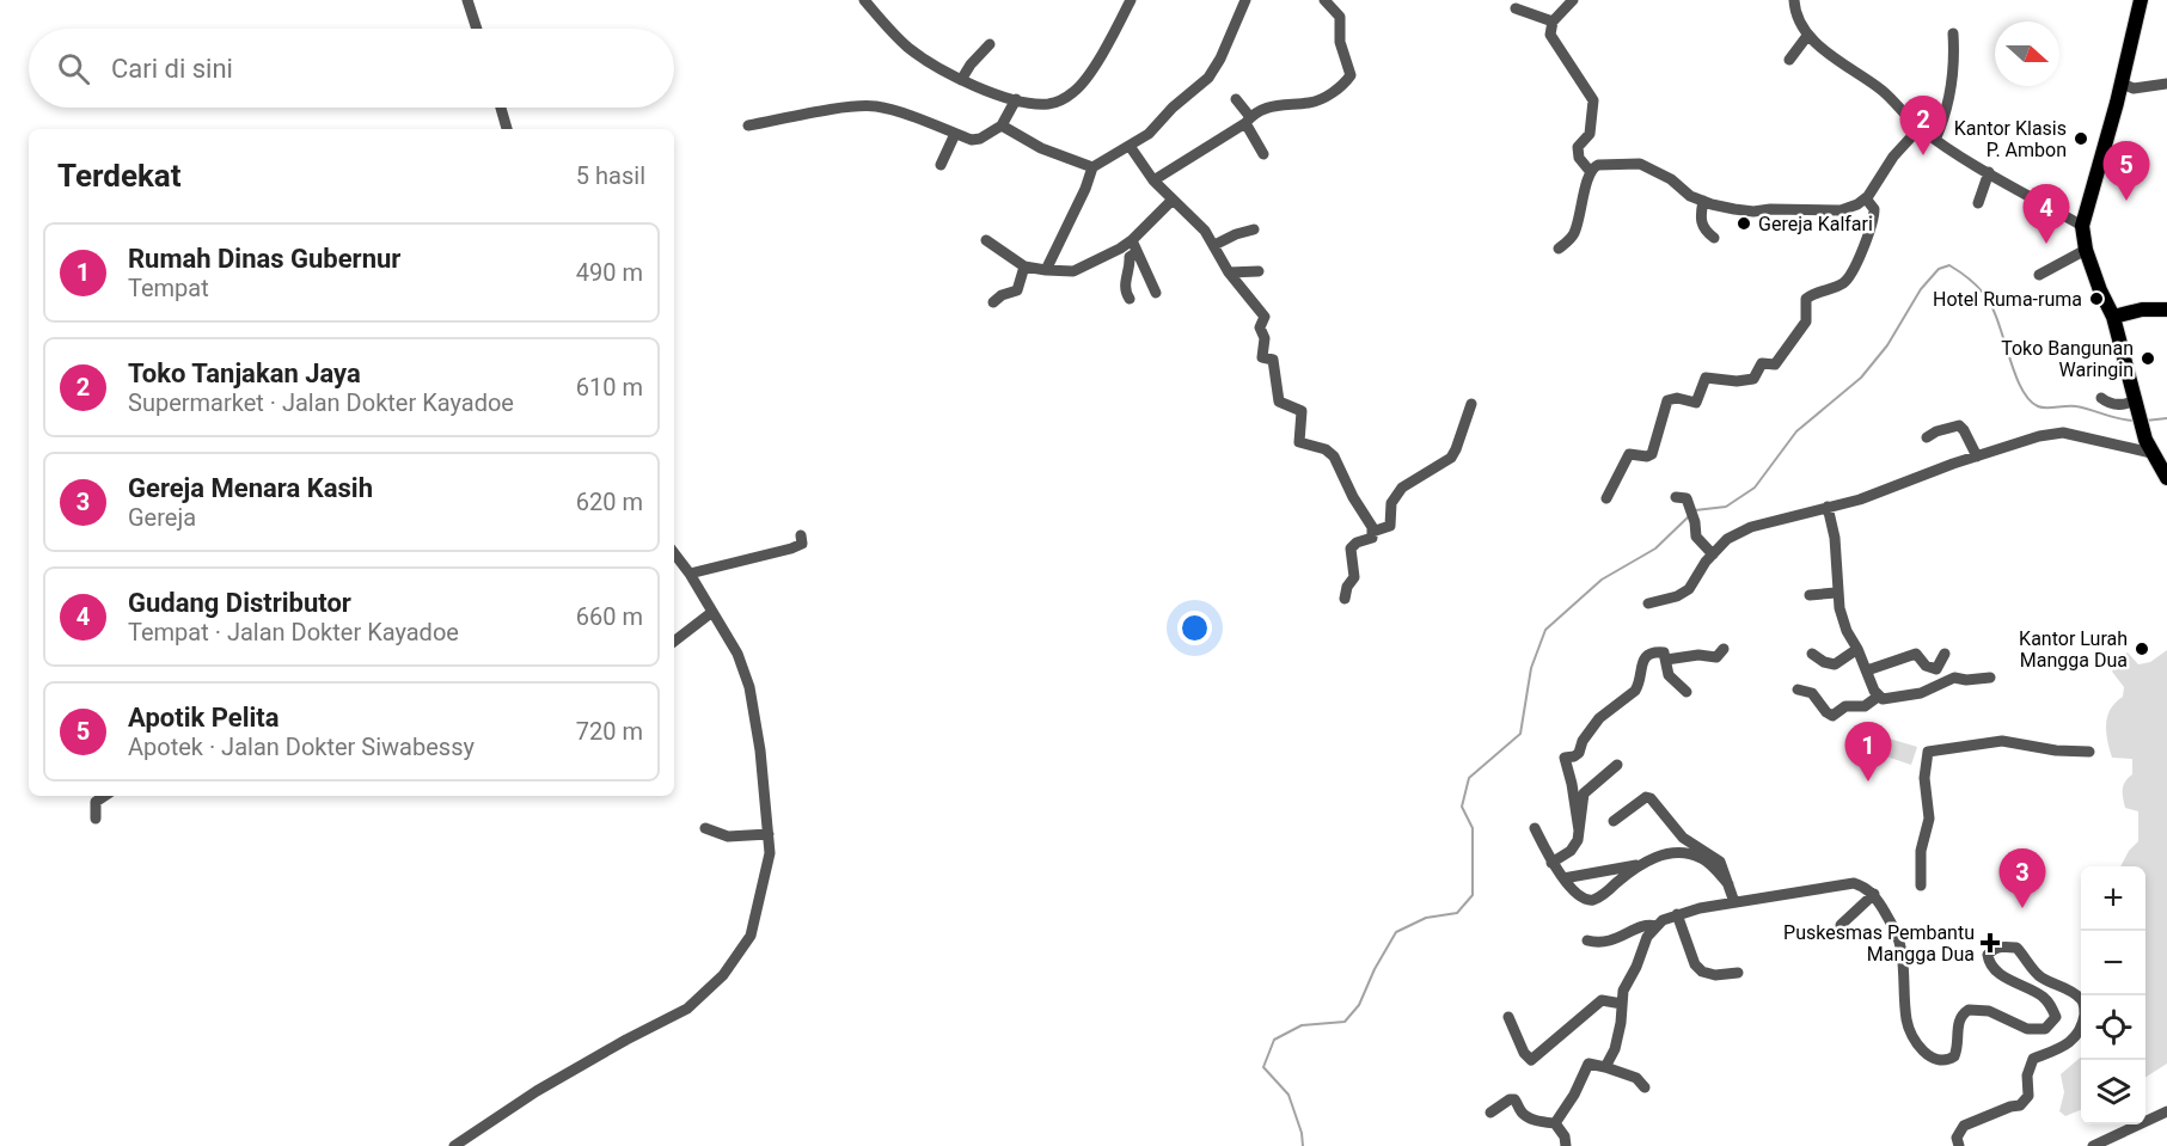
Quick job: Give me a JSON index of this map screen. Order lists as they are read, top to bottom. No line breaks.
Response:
{"places":{"other":["Kantor Klasis P. Ambon","Gereja Kalfari","Hotel Ruma-ruma","Toko Bangunan Waringin","Kantor Lurah Mangga Dua"],"health":["Puskesmas Pembantu Mangga Dua"]},"north":"right","page":{"search":"Cari di sini","pins":["2","5","4","1","3"],"heading":["Terdekat","5 hasil"],"list":[{"mark":"1","name":"Rumah Dinas Gubernur","note":"Tempat","value":"490 m"},{"mark":"2","name":"Toko Tanjakan Jaya","note":"Supermarket · Jalan Dokter Kayadoe","value":"610 m"},{"mark":"3","name":"Gereja Menara Kasih","note":"Gereja","value":"620 m"},{"mark":"4","name":"Gudang Distributor","note":"Tempat · Jalan Dokter Kayadoe","value":"660 m"},{"mark":"5","name":"Apotik Pelita","note":"Apotek · Jalan Dokter Siwabessy","value":"720 m"}],"map_buttons":["+","−"]}}
